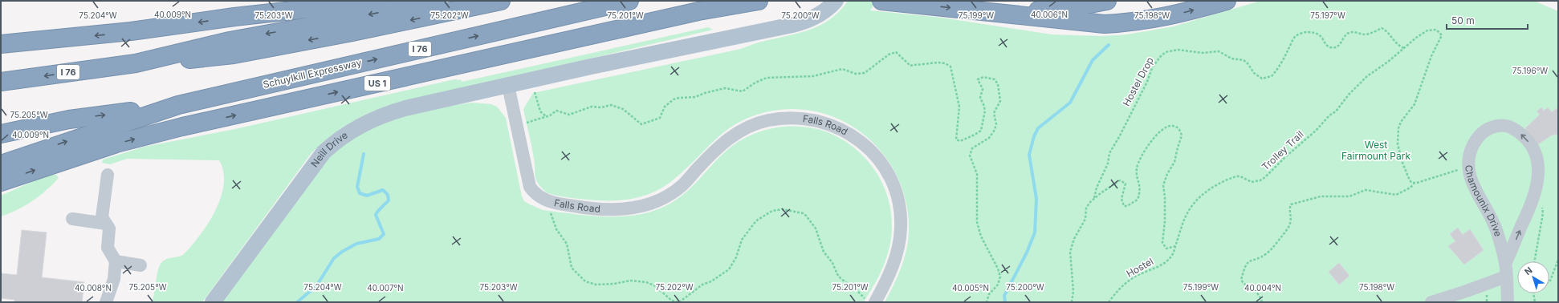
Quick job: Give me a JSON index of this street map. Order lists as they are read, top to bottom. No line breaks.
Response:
{"streets":{"highway":["I 76","Schuylkill Expressway","US 1"],"main road":["Neill Drive"],"street":["Falls Road","Chamounix Drive"],"path":["Hostel Drop","Trolley Trail","Hostel"]},"crossings":[["Hostel Drop","Trolley Trail"],["Falls Road","Neill Drive"],["Trolley Trail","Hostel"]],"parks":["West Fairmount Park"],"scale_bar":"50 m","north":"top left","coordinates":["40.009°N","40.006°N","75.199°W","75.197°W","75.204°W","75.203°W","75.202°W","75.201°W","75.200°W","75.198°W","75.196°W","75.205°W","40.008°N","40.007°N","40.005°N","40.004°N"]}
